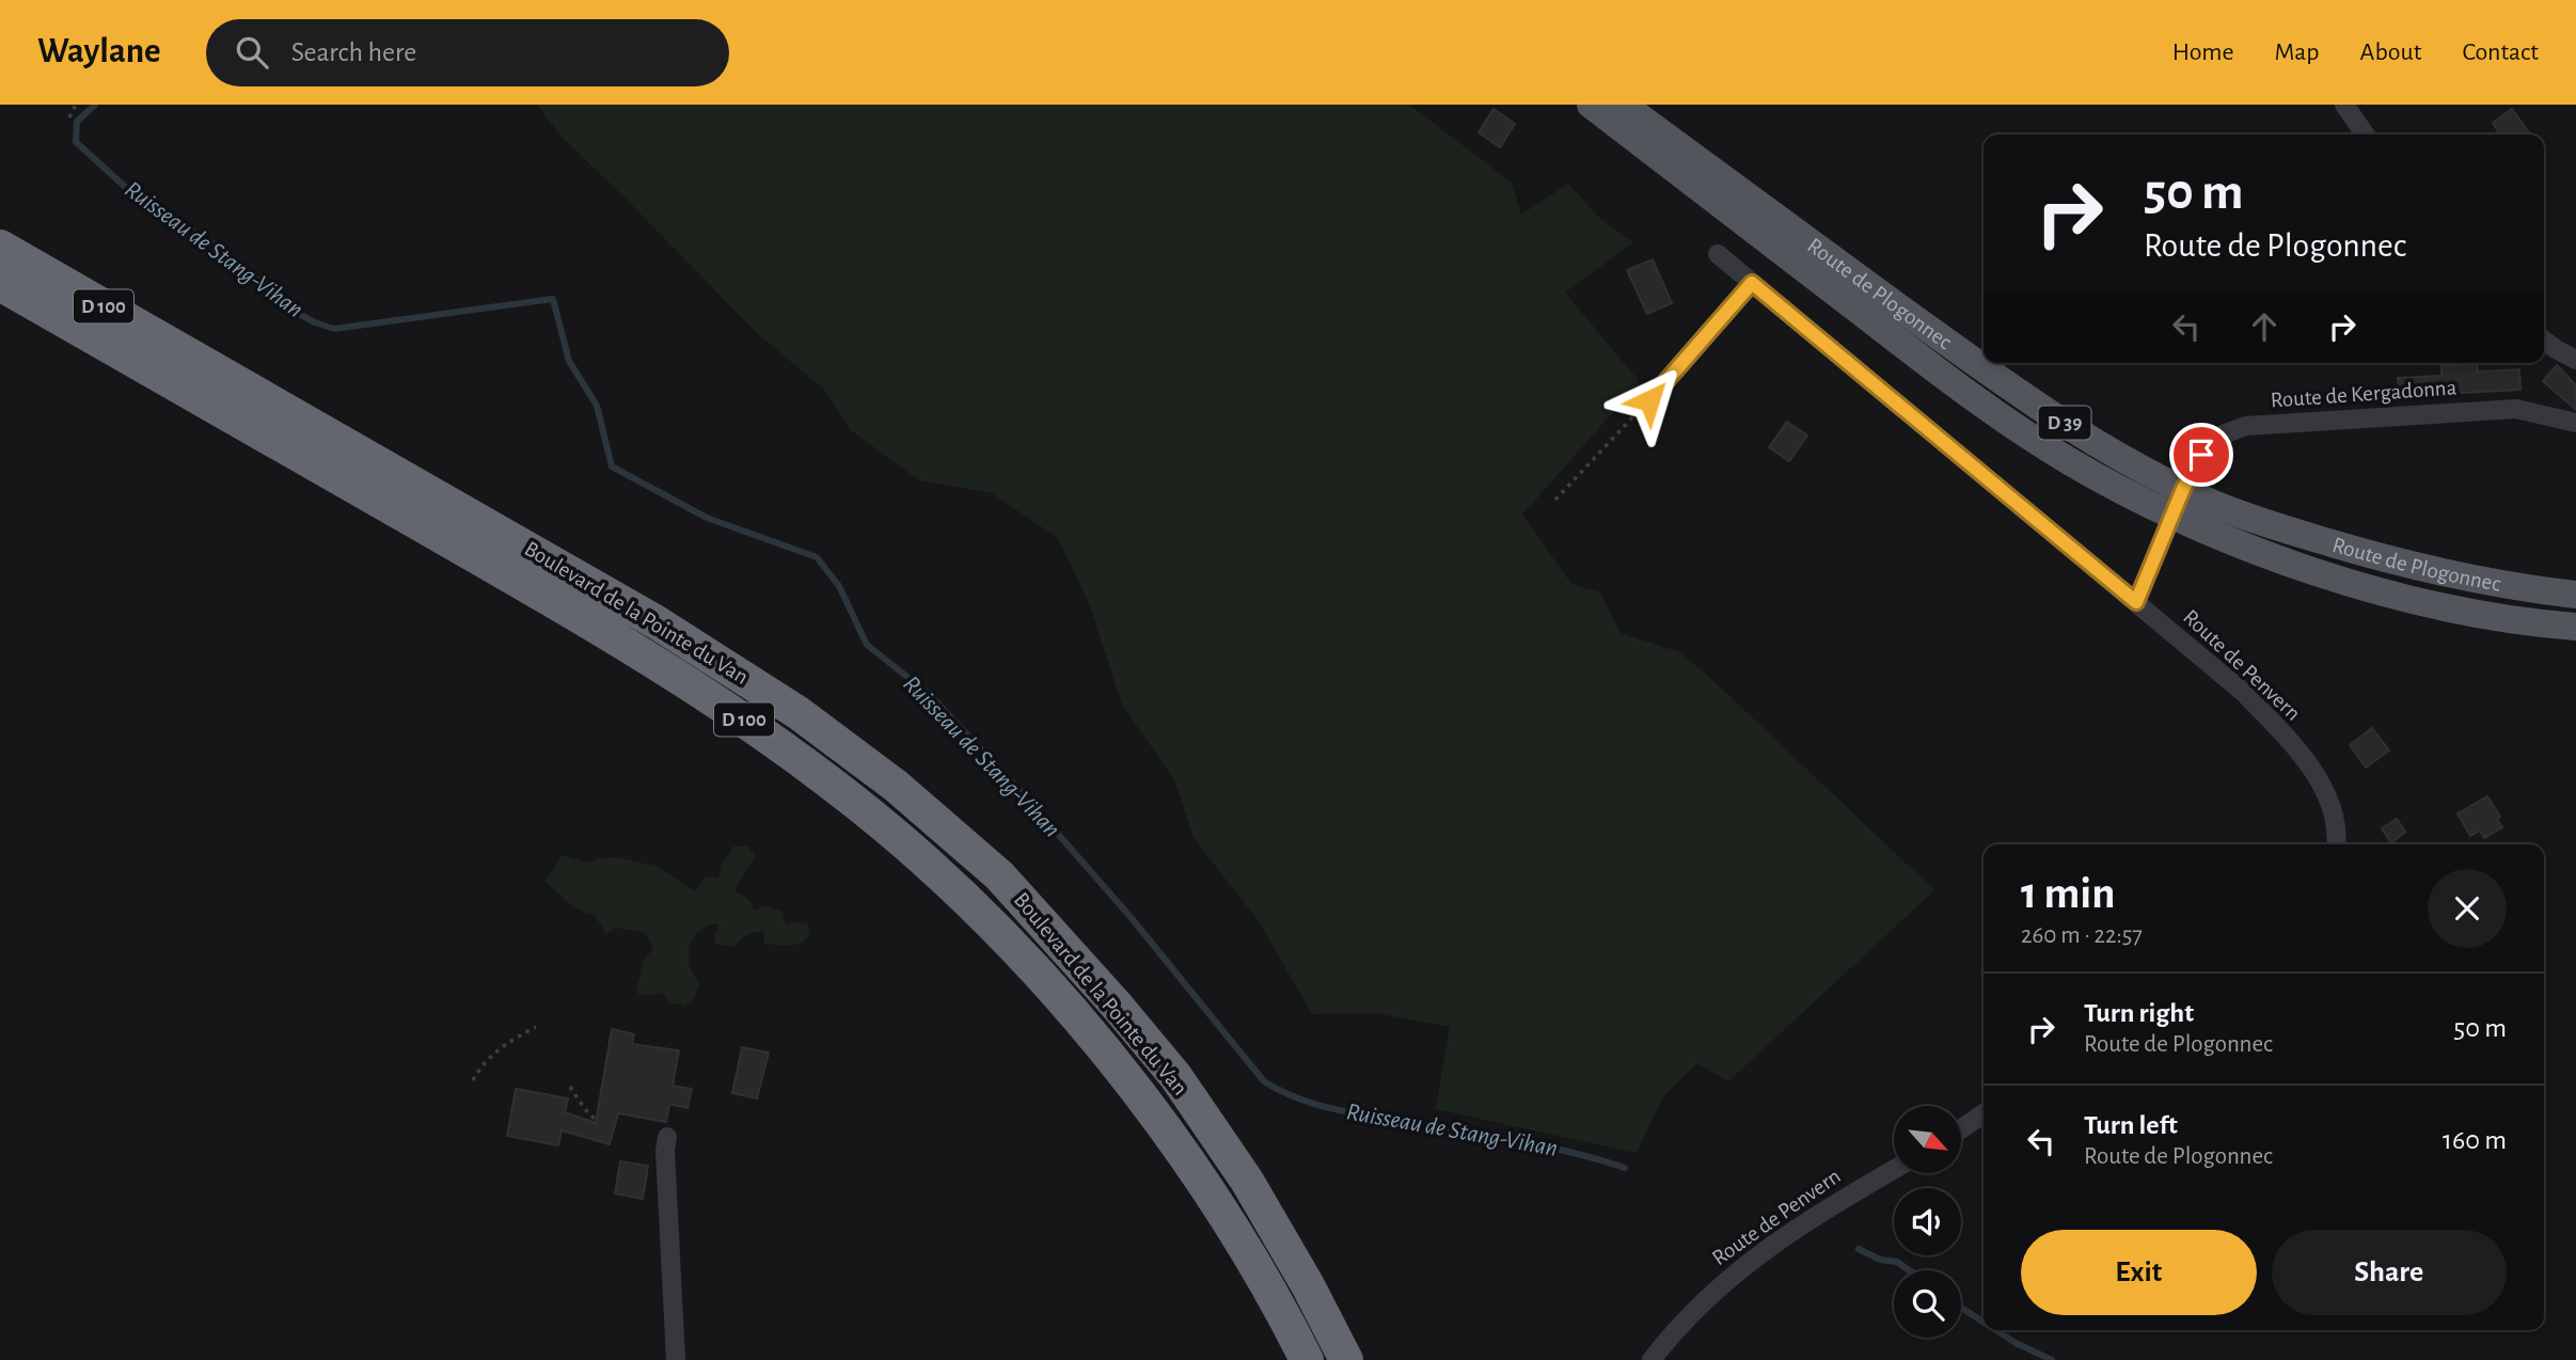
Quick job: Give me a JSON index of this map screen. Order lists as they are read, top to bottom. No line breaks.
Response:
{"streets":{"highway":["D 100","Boulevard de la Pointe du Van"],"main road":["Route de Plogonnec","D 39"],"street":["Route de Kergadonna","Route de Penvern"]},"crossings":[["Route de Plogonnec","Route de Kergadonna"],["D 100","Boulevard de la Pointe du Van"]],"water":["Ruisseau de Stang-Vihan"],"north":"bottom right","page":{"header":"Waylane","search":"Search here","nav":["Home","Map","About","Contact"],"turn":["50 m","Route de Plogonnec"],"heading":["1 min","260 m · 22:57"],"list":[{"name":"Turn right","note":"Route de Plogonnec","value":"50 m"},{"name":"Turn left","note":"Route de Plogonnec","value":"160 m"}],"buttons":["Exit","Share"]}}
